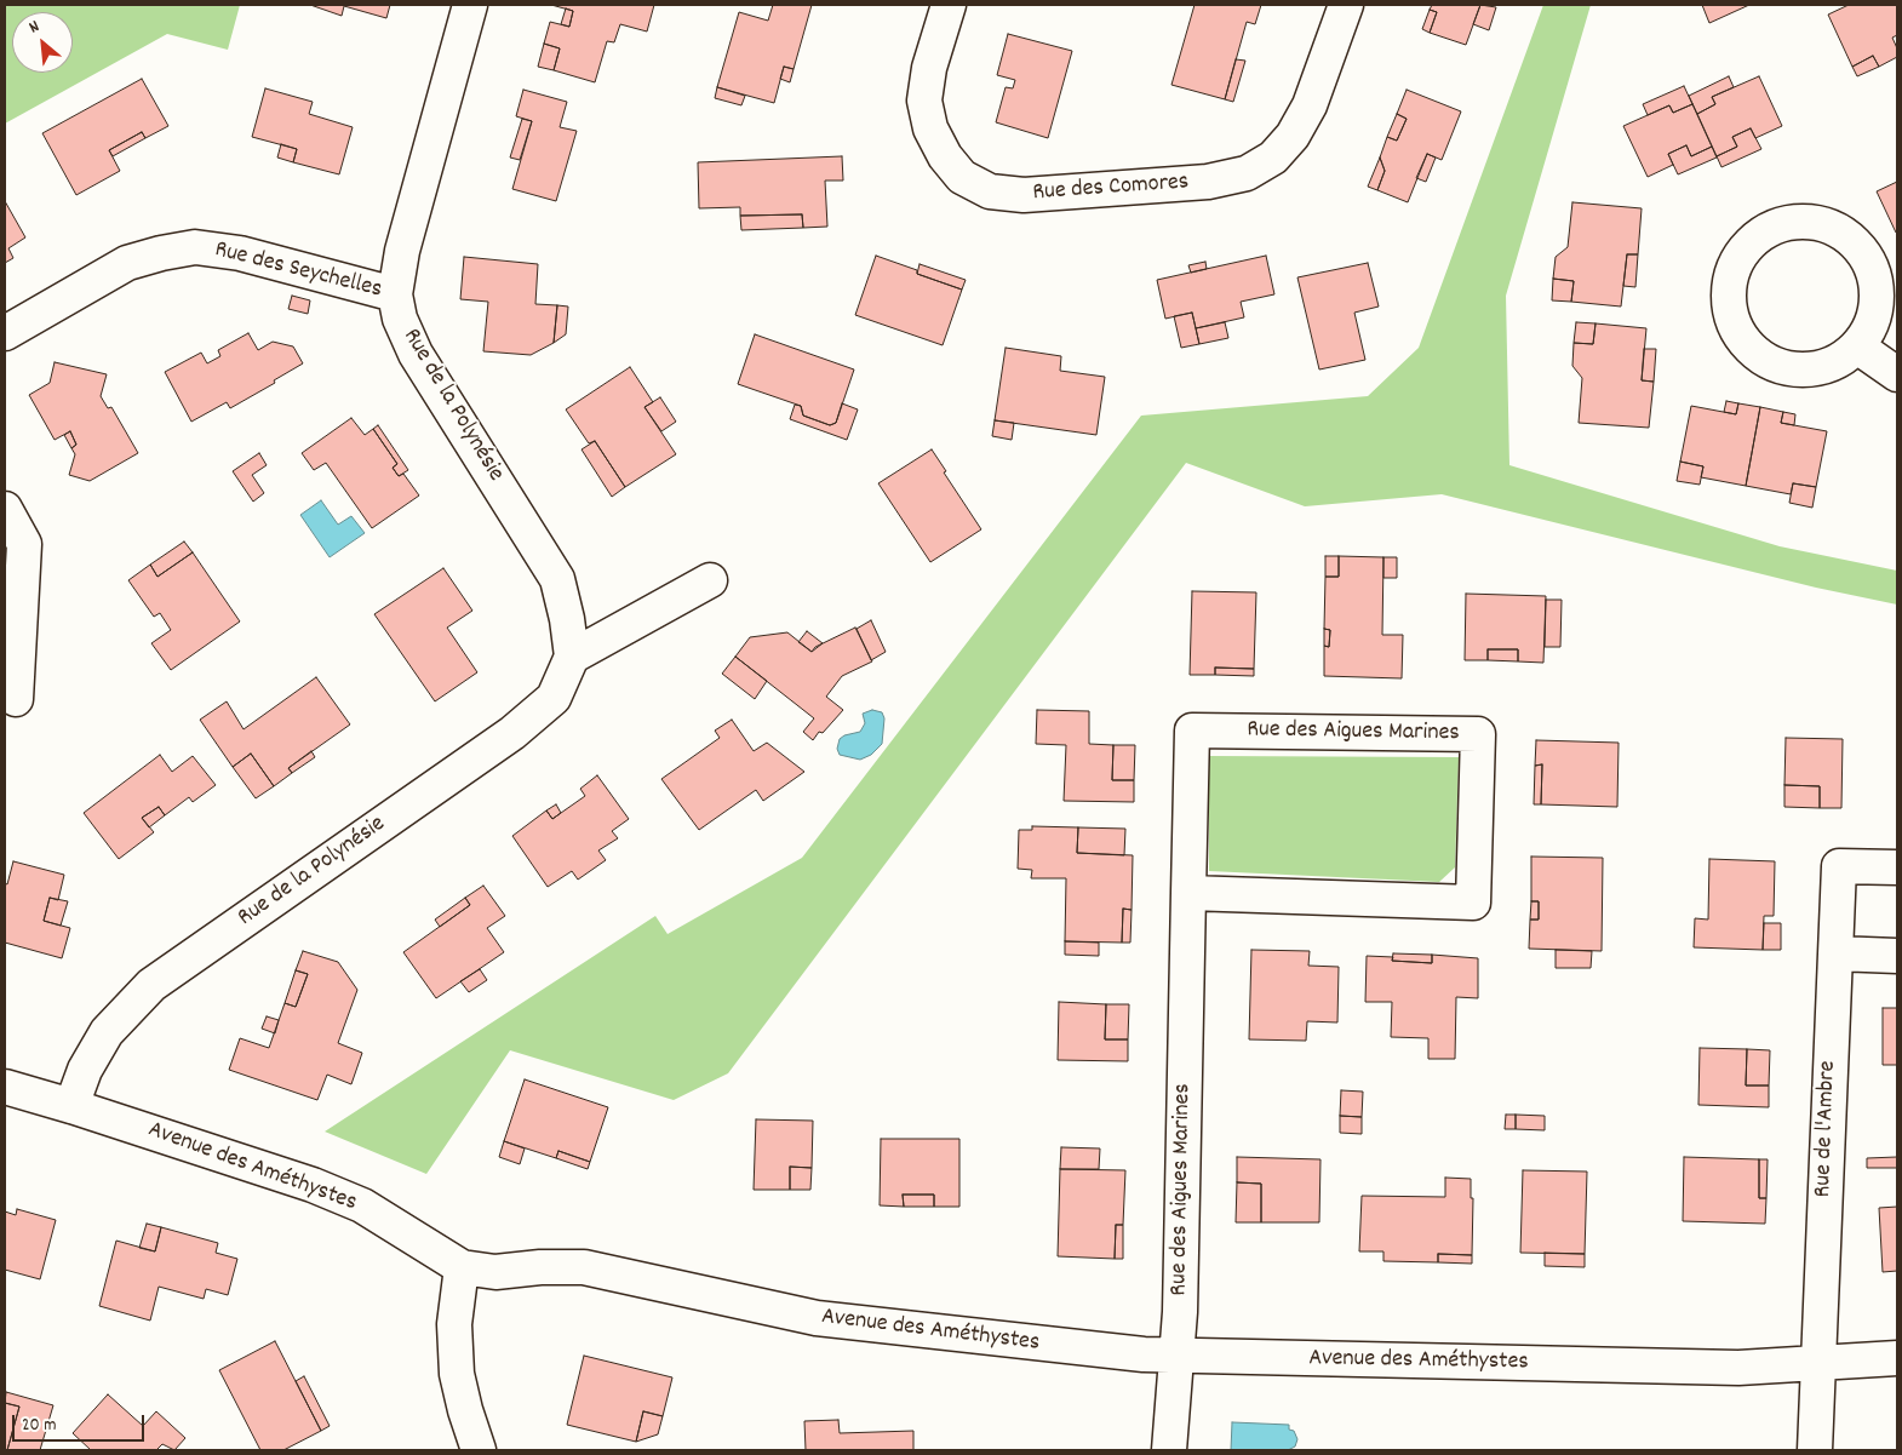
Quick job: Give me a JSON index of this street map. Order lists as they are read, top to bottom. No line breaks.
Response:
{"streets":{"street":["Rue des Comores","Rue des Seychelles","Rue de la Polynésie","Rue des Aigues Marines","Rue de l'Ambre","Avenue des Améthystes"]},"crossings":[["Rue des Seychelles","Rue de la Polynésie"],["Rue de la Polynésie","Avenue des Améthystes"],["Rue des Aigues Marines","Avenue des Améthystes"],["Rue de l'Ambre","Avenue des Améthystes"]],"scale_bar":"20 m","north":"top left"}
